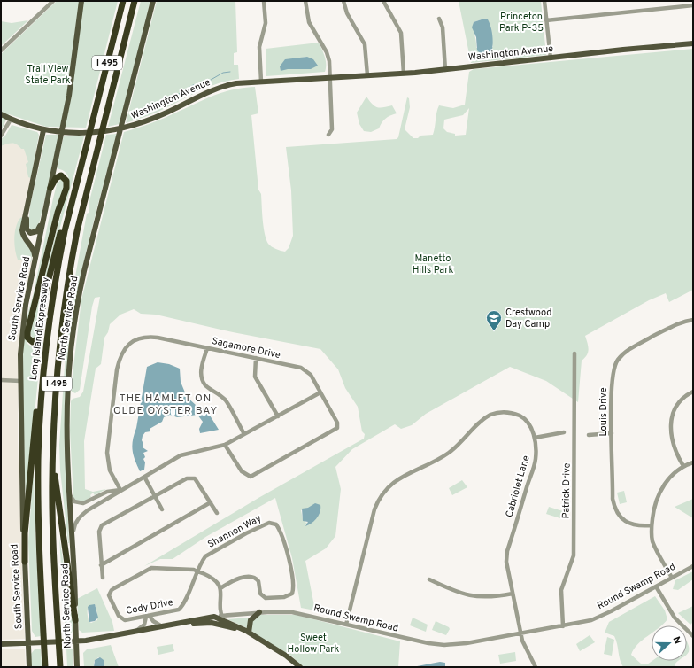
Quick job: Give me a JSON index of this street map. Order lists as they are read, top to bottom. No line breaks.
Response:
{"streets":{"highway":["I 495","Long Island Expressway"],"main road":["Washington Avenue","South Service Road","North Service Road"],"street":["Sagamore Drive","Louis Drive","Cabriolet Lane","Patrick Drive","Shannon Way","Round Swamp Road","Cody Drive"]},"crossings":[["Cabriolet Lane","Round Swamp Road"],["Patrick Drive","Round Swamp Road"],["Shannon Way","Cody Drive"]],"districts":["THE HAMLET ON OLDE OYSTER BAY"],"parks":["Princeton Park P-35","Trail View State Park","Manetto Hills Park","Sweet Hollow Park"],"places":{"school or university":["Crestwood Day Camp"]},"north":"right"}
